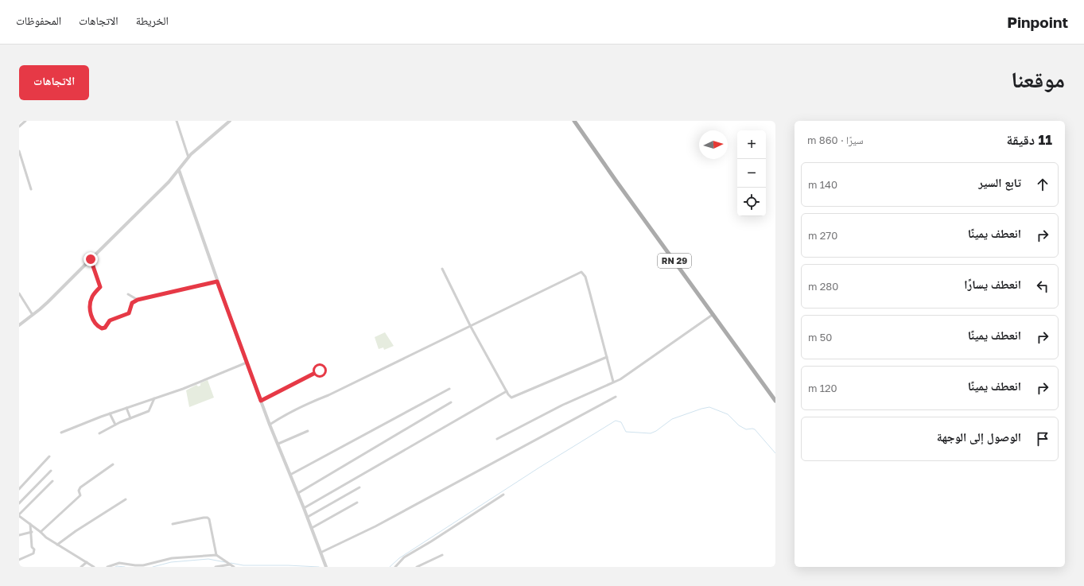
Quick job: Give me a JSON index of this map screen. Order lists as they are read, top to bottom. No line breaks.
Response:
{"streets":{"main road":["RN 29"]},"north":"right","page":{"header":"Pinpoint","nav":["الخريطة","الاتجاهات","المحفوظات"],"title":"موقعنا","buttons":"الاتجاهات","heading":["11 دقيقة","سيرًا · 860 m"],"map_buttons":["+","−"],"list":[["تابع السير","140 m"],["انعطف يمينًا","270 m"],["انعطف يسارًا","280 m"],["انعطف يمينًا","50 m"],["انعطف يمينًا","120 m"],"الوصول إلى الوجهة"]}}
